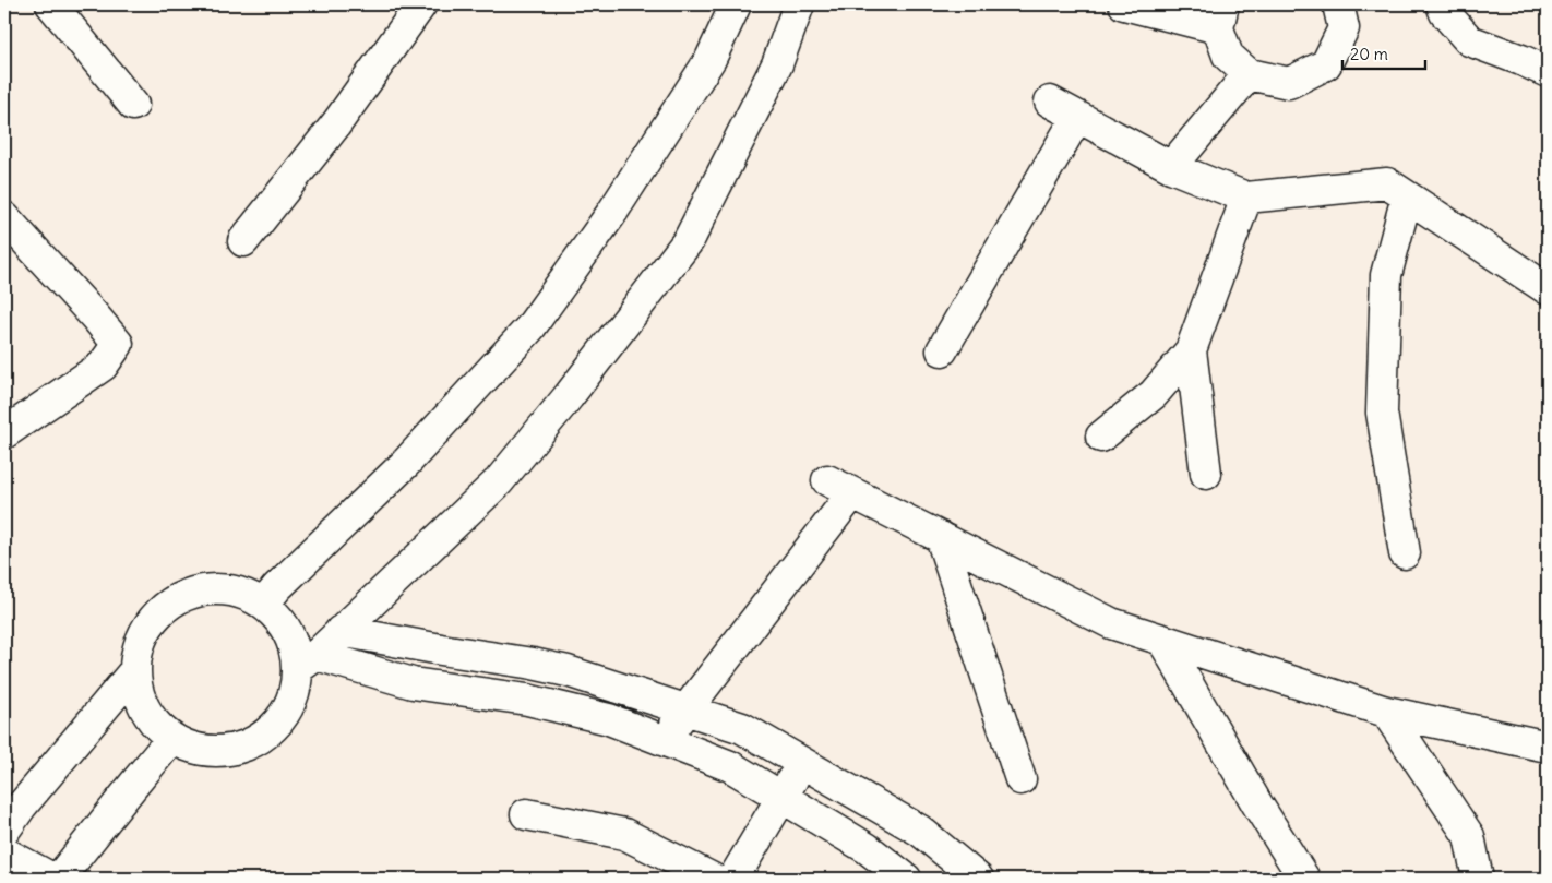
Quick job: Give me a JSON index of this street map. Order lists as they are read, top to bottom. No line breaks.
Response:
{"scale_bar":"20 m"}
